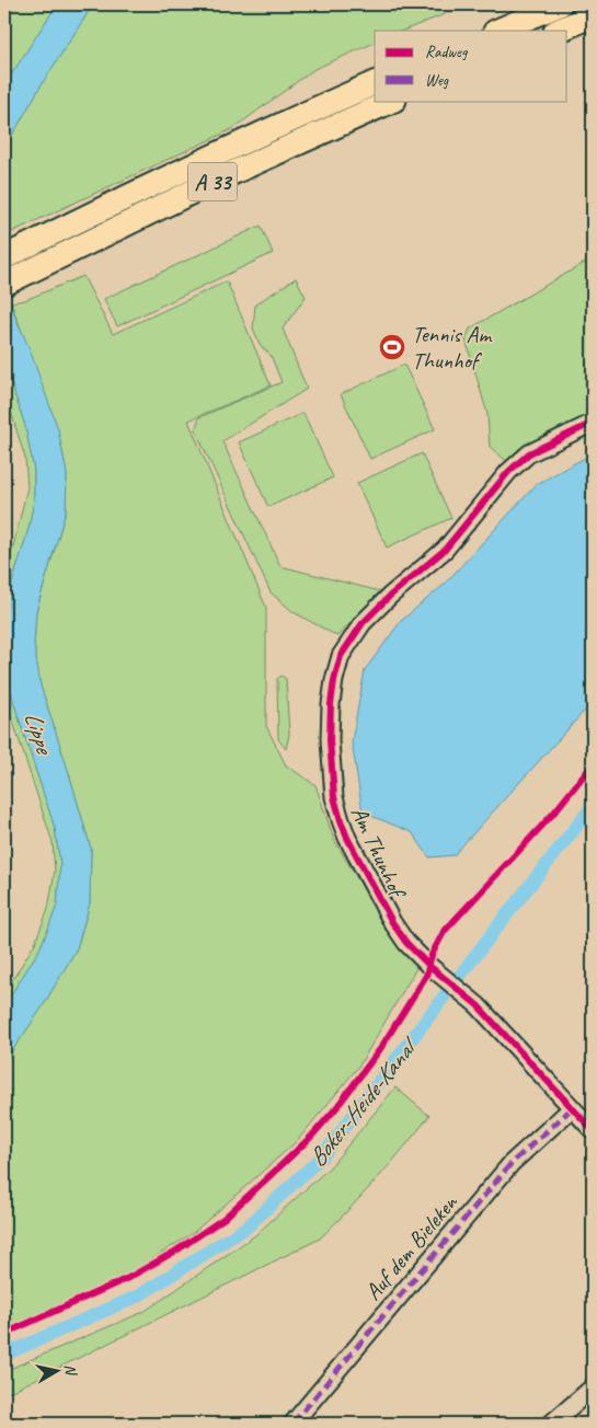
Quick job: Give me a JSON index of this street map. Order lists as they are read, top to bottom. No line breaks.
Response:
{"streets":{"highway":["A 33"],"street":["Am Thunhof","Auf dem Bieleken"]},"crossings":[["Am Thunhof","Auf dem Bieleken"]],"water":["Lippe","Boker-Heide-Kanal"],"places":{"sports":["Tennis Am Thunhof"]},"legend":["Radweg","Weg"],"north":"right"}
